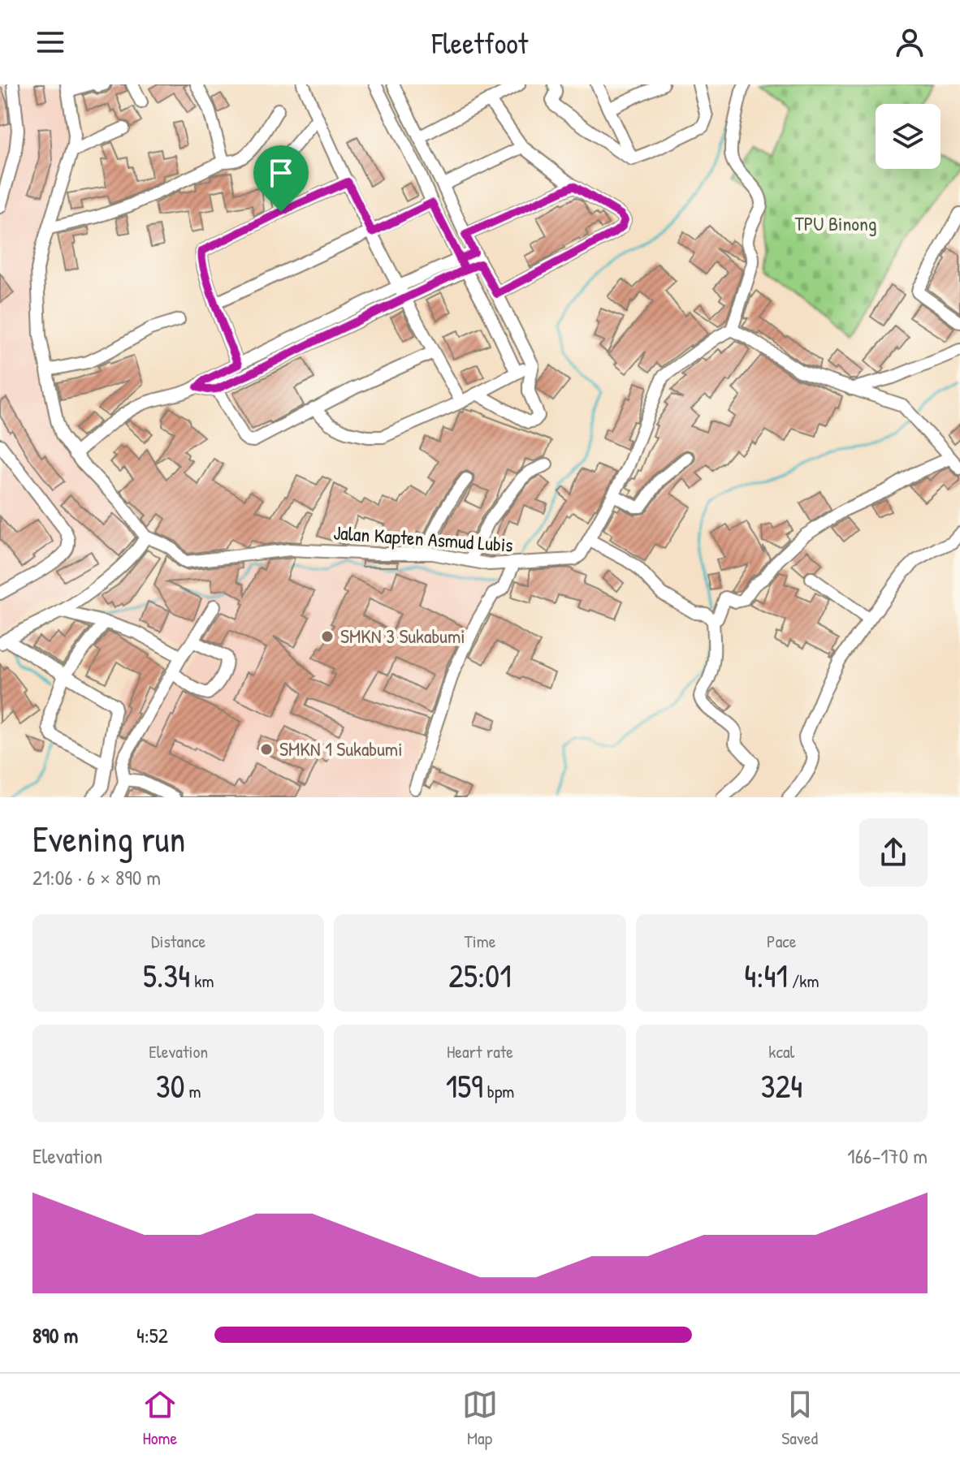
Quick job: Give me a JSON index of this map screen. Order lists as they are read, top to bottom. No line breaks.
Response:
{"streets":{"street":["Jalan Kapten Asmud Lubis"]},"parks":["TPU Binong"],"places":["SMKN 3 Sukabumi","SMKN 1 Sukabumi"],"page":{"header":"Fleetfoot","heading":["Evening run","21:06 · 6 × 890 m"],"stats":[["Distance","5.34 km"],["Time","25:01"],["Pace","4:41 /km"],["Elevation","30 m"],["Heart rate","159 bpm"],["kcal","324"]],"chart":["Elevation","166–170 m"],"list":[{"name":"890 m","note":"4:52"}],"tabs":["Home","Map","Saved"]}}
